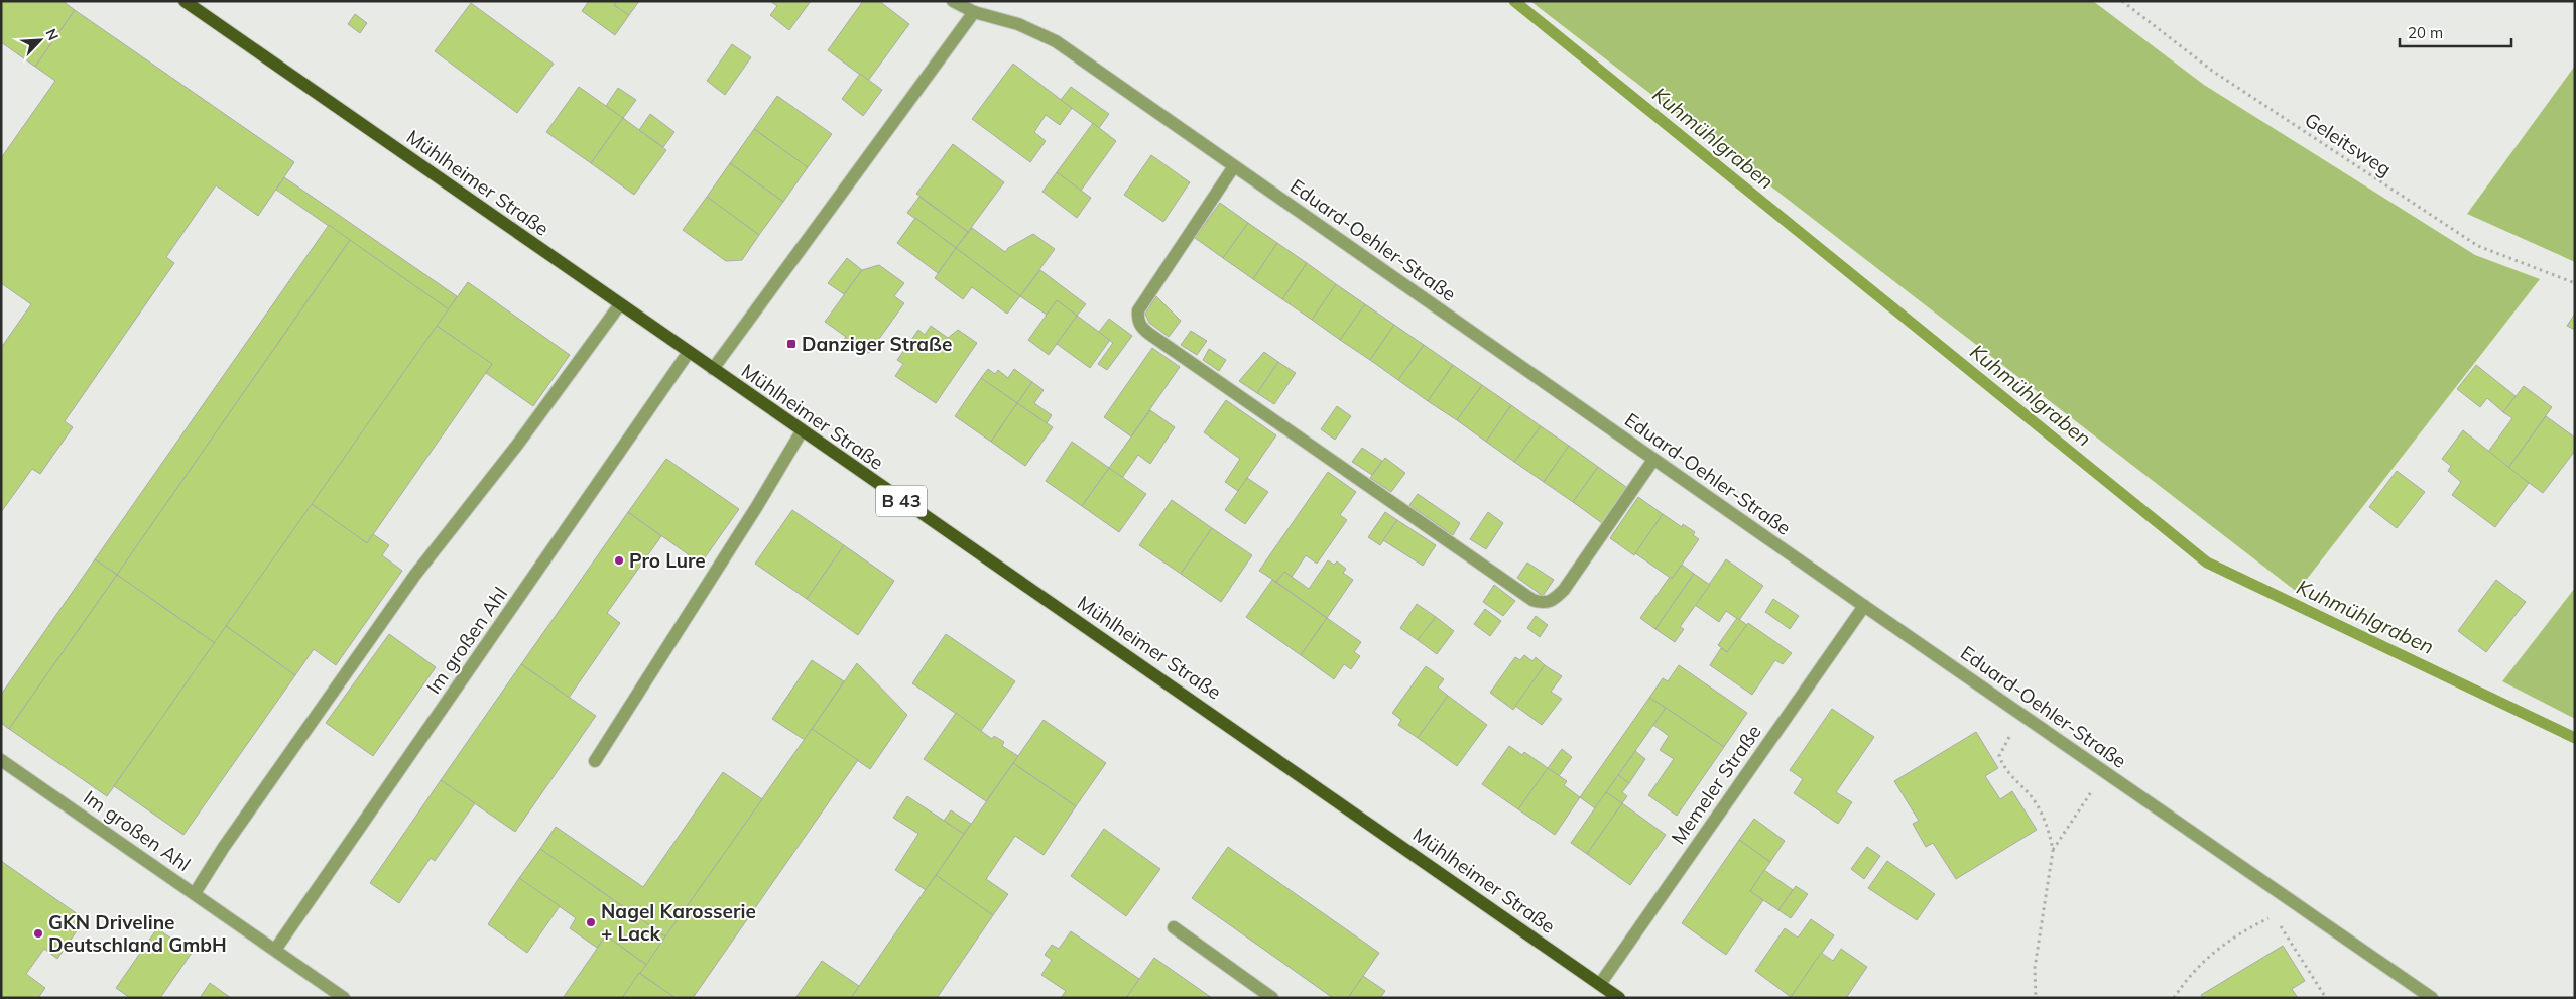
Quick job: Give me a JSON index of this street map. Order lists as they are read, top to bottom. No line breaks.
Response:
{"streets":{"main road":["Mühlheimer Straße","B 43"],"street":["Eduard-Oehler-Straße","Im großen Ahl","Memeler Straße"],"path":["Geleitsweg"]},"crossings":[["Mühlheimer Straße","Im großen Ahl"],["Mühlheimer Straße","Memeler Straße"],["Eduard-Oehler-Straße","Memeler Straße"]],"water":["Kuhmühlgraben"],"places":{"transit":["Danziger Straße"],"other":["Pro Lure","Nagel Karosserie + Lack","GKN Driveline Deutschland GmbH"]},"scale_bar":"20 m","north":"top right"}
